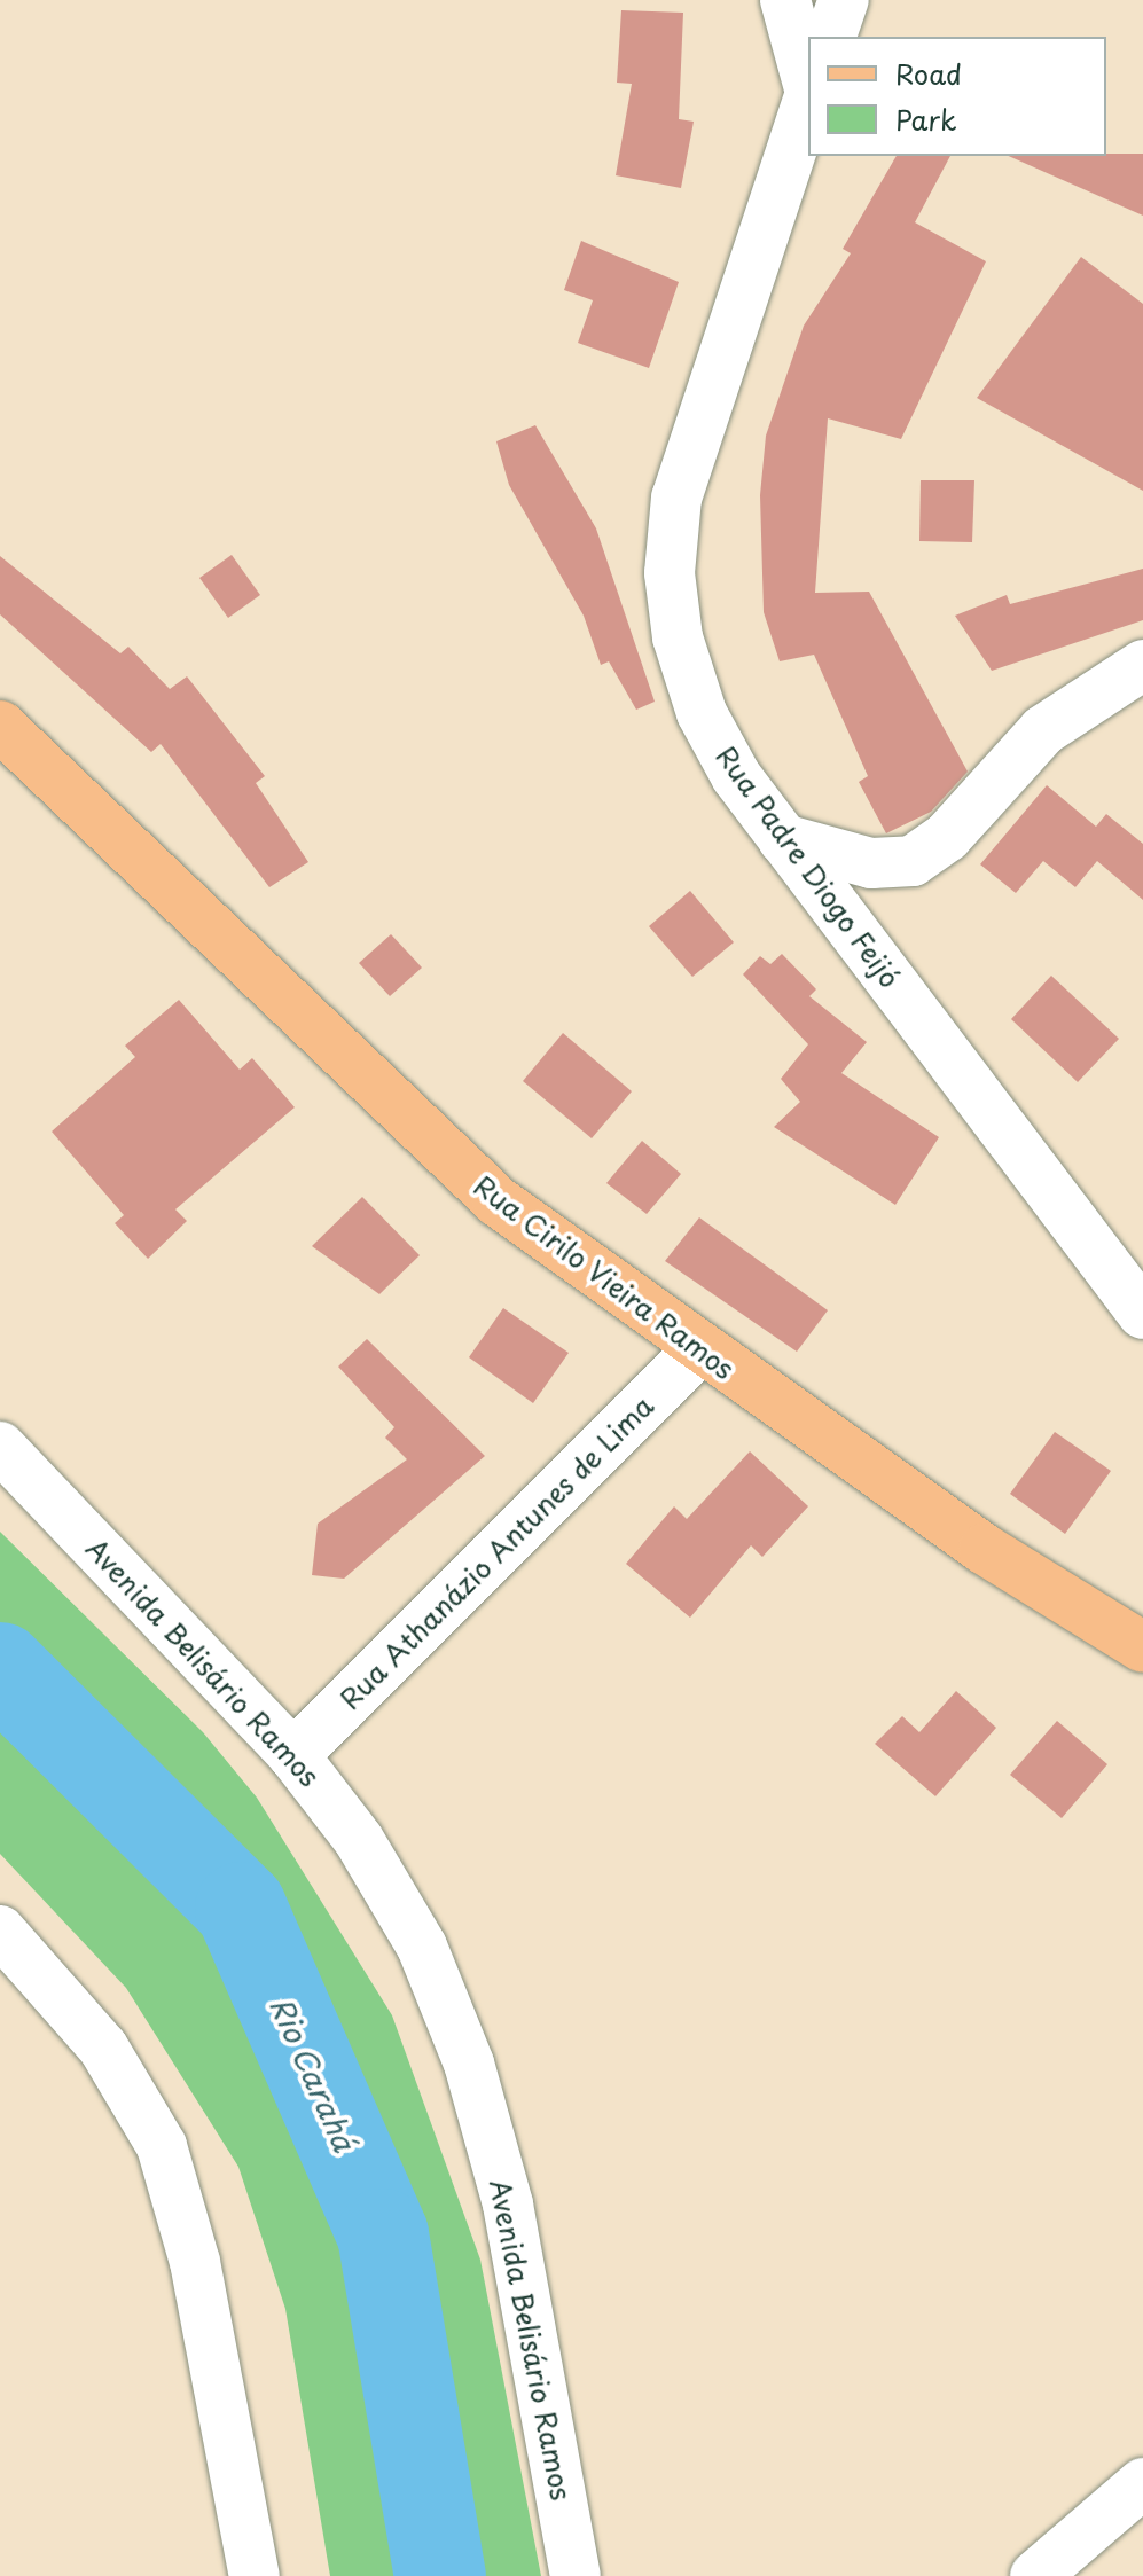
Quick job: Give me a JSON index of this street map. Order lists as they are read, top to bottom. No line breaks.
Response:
{"streets":{"main road":["Rua Cirilo Vieira Ramos"],"street":["Rua Padre Diogo Feijó","Rua Athanázio Antunes de Lima","Avenida Belisário Ramos"]},"crossings":[["Rua Cirilo Vieira Ramos","Rua Athanázio Antunes de Lima"],["Rua Athanázio Antunes de Lima","Avenida Belisário Ramos"]],"water":["Rio Carahá"],"legend":["Road","Park"]}
